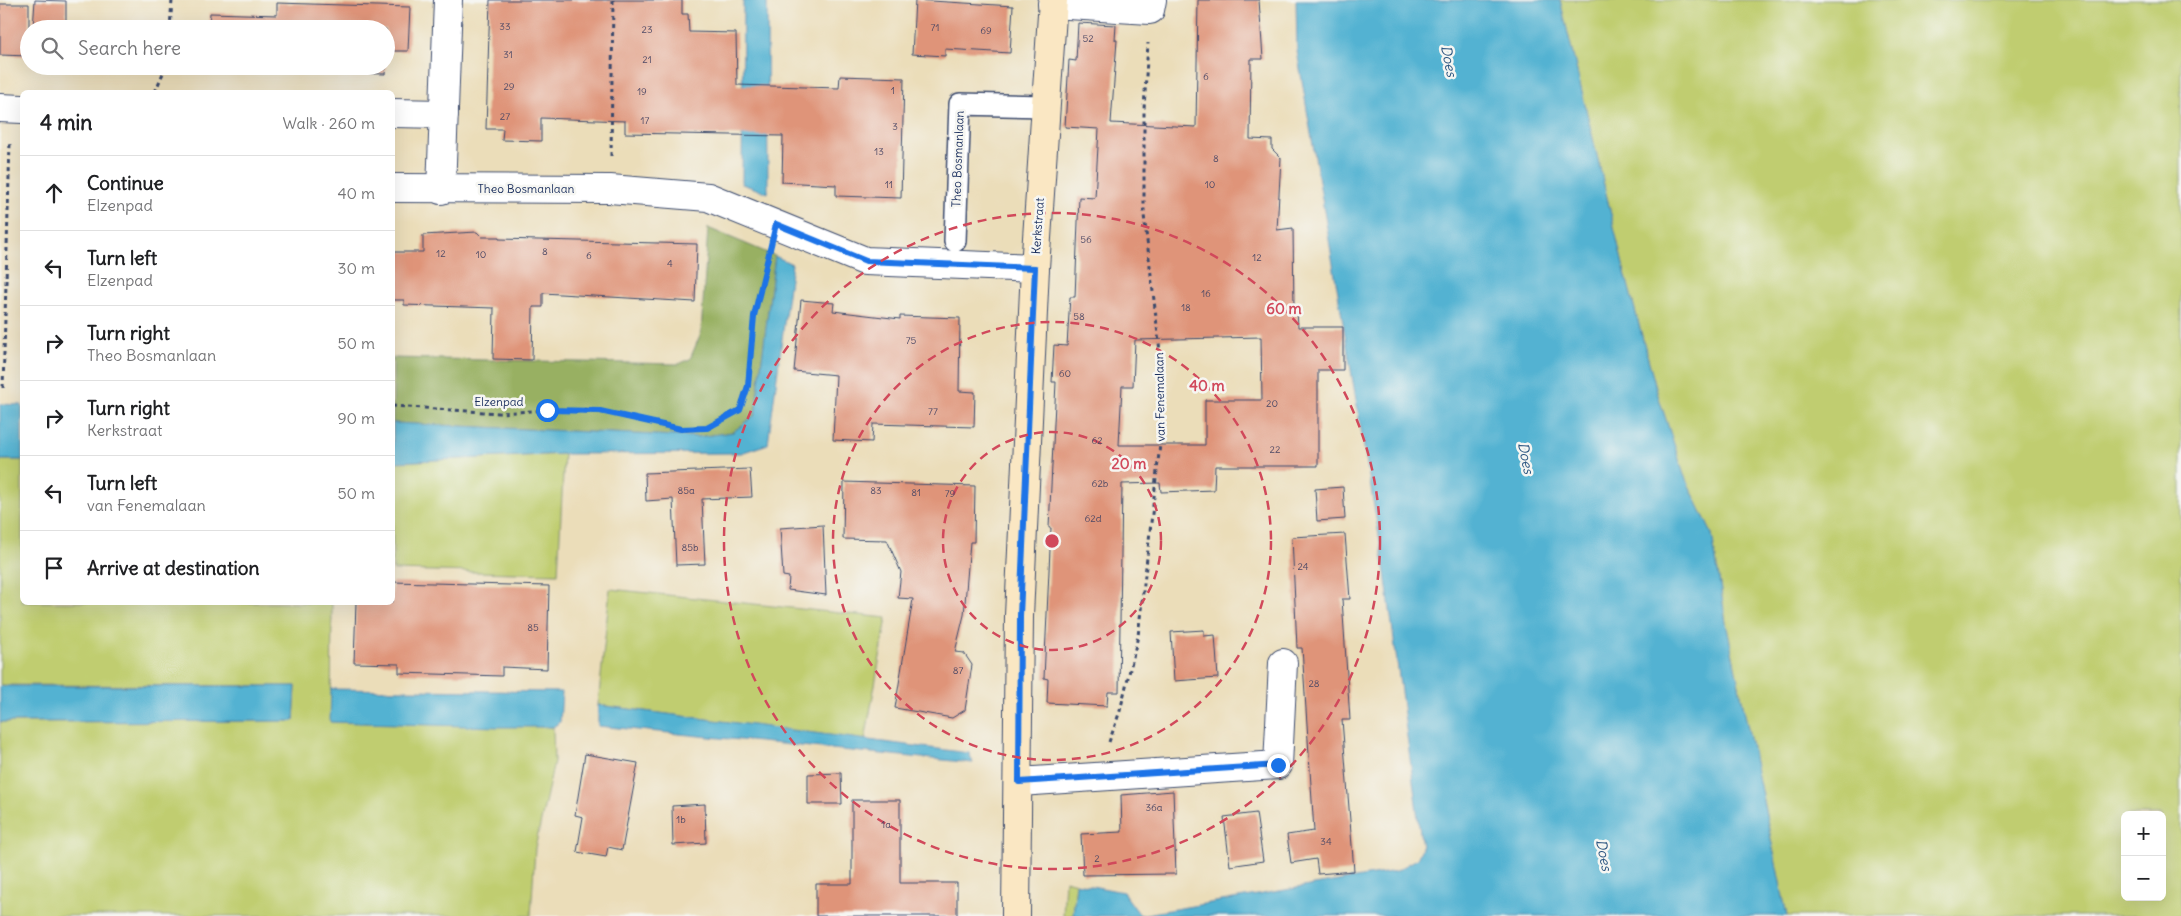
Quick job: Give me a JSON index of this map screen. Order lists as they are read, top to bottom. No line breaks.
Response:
{"streets":{"street":["Theo Bosmanlaan","Kerkstraat"],"path":["van Fenemalaan","Elzenpad"]},"crossings":[["Theo Bosmanlaan","Kerkstraat"],["Theo Bosmanlaan","Elzenpad"]],"water":["Does"],"house_numbers":["33","71","23","69","52","31","21","6","29","1","19","27","17","3","13","8","11","10","56","8","12","10","6","12","4","16","18","58","75","60","20","77","62","22","62b","85a","83","81","79","62d","85b","24","85","87","28","36a","1b","1a","34","2"],"page":{"search":"Search here","heading":["4 min","Walk · 260 m"],"list":[["Continue","Elzenpad","40 m"],["Turn left","Elzenpad","30 m"],["Turn right","Theo Bosmanlaan","50 m"],["Turn right","Kerkstraat","90 m"],["Turn left","van Fenemalaan","50 m"],"Arrive at destination"],"map_buttons":["+","−"]},"rings":["60 m","40 m","20 m"]}
